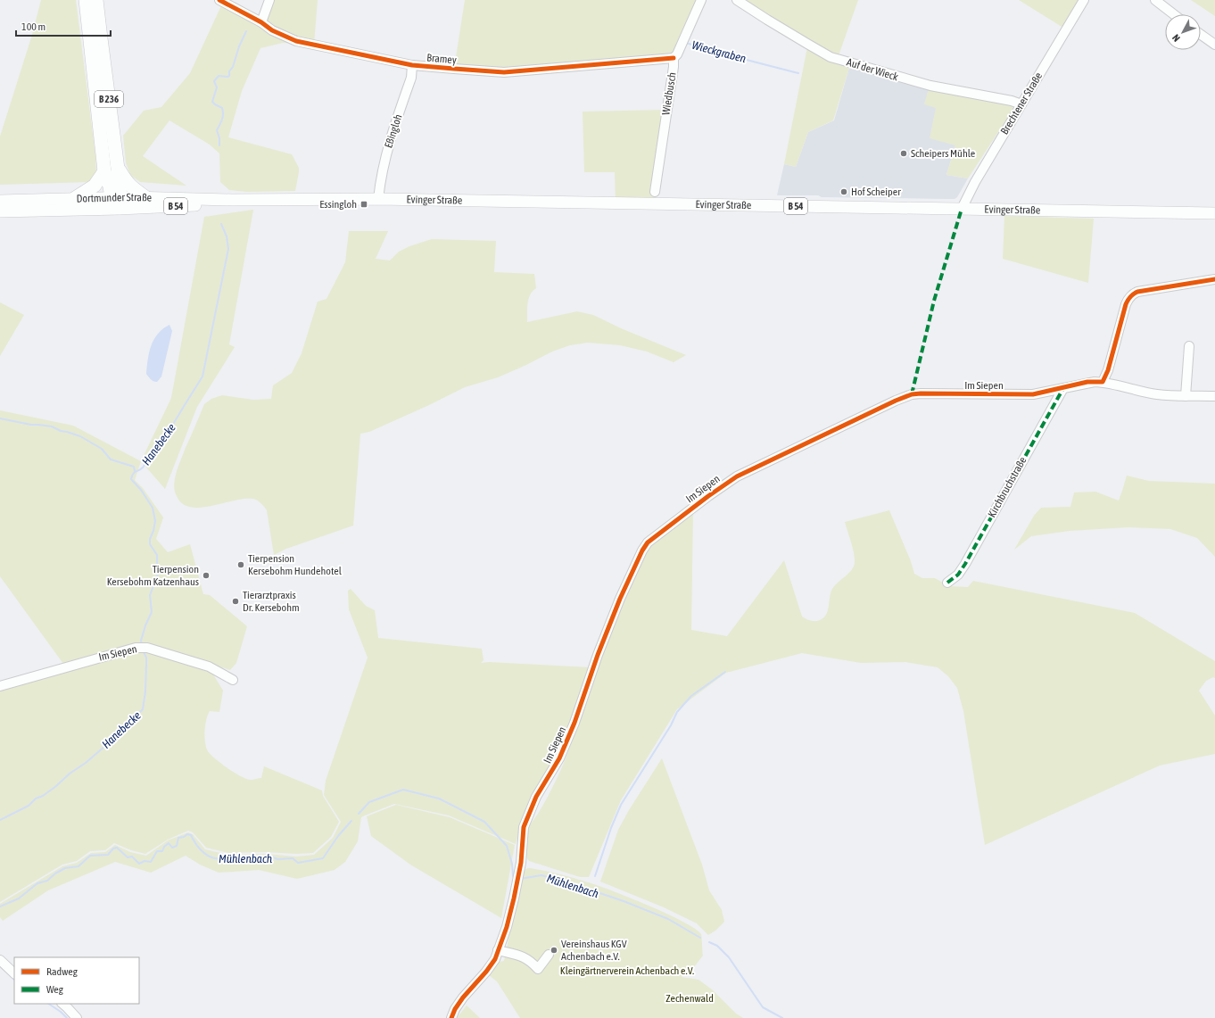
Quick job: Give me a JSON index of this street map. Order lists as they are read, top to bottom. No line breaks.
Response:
{"streets":{"highway":["B 236"],"main road":["Dortmunder Straße","Evinger Straße","B 54"],"street":["Bramey","Auf der Wieck","Wiedbusch","Brechtener Straße","Eßingloh","Im Siepen","Kirchbruchstraße"]},"crossings":[["Bramey","Wiedbusch"],["Bramey","Eßingloh"],["Auf der Wieck","Brechtener Straße"],["B 236","Dortmunder Straße"],["Brechtener Straße","Evinger Straße"],["Eßingloh","Evinger Straße"],["Dortmunder Straße","Evinger Straße"],["Im Siepen","Kirchbruchstraße"]],"water":["Wieckgraben","Hanebecke","Mühlenbach"],"parks":["Kleingärtnerverein Achenbach e.V.","Zechenwald"],"places":{"other":["Scheipers Mühle","Hof Scheiper","Tierpension Kersebohm Hundehotel","Tierpension Kersebohm Katzenhaus","Tierarztpraxis Dr. Kersebohm","Vereinshaus KGV Achenbach e.V."],"transit":["Essingloh"]},"legend":["Radweg","Weg"],"scale_bar":"100 m","north":"bottom left"}
